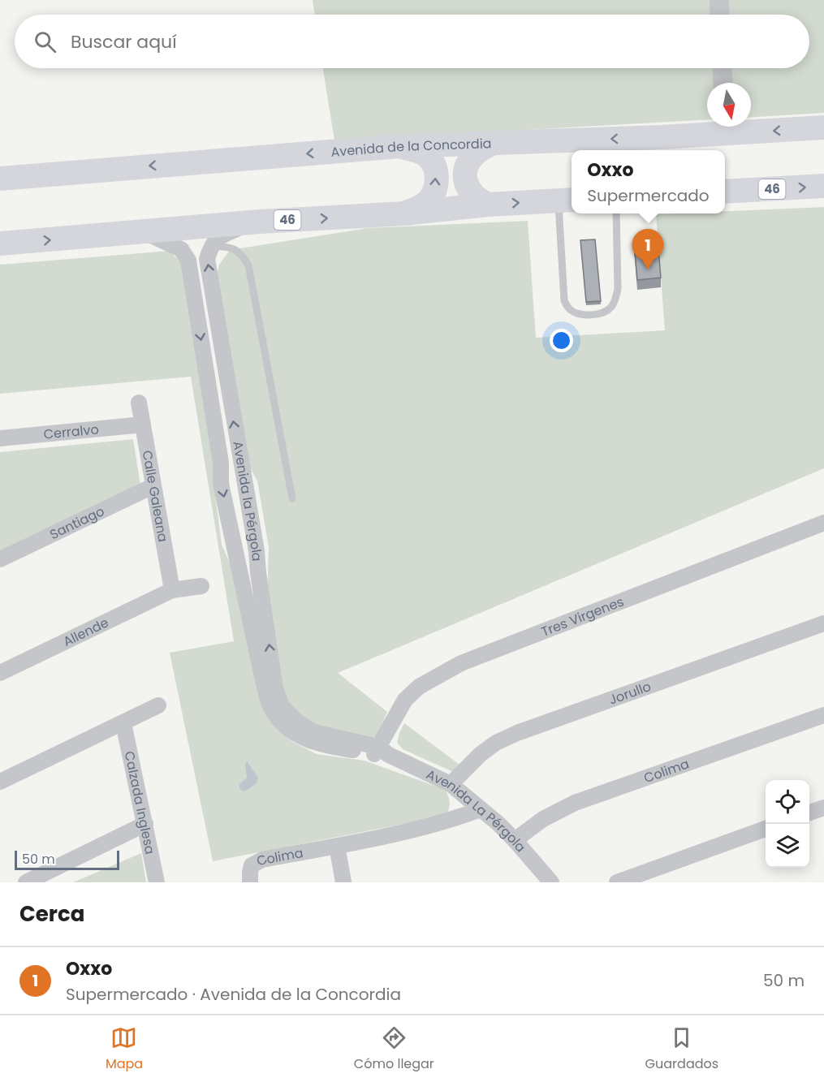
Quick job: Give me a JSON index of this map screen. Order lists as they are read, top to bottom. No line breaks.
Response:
{"streets":{"main road":["Avenida de la Concordia","46"],"street":["Cerralvo","Calle Galeana","Avenida la Pérgola","Santiago","Tres Virgenes","Allende","Jorullo","Colima","Calzada Inglesa","Avenida La Pérgola"]},"crossings":[["46","Avenida la Pérgola"],["Cerralvo","Calle Galeana"],["Calle Galeana","Santiago"],["Calle Galeana","Allende"],["Avenida la Pérgola","Tres Virgenes"],["Avenida la Pérgola","Avenida La Pérgola"],["Tres Virgenes","Avenida La Pérgola"],["Jorullo","Avenida La Pérgola"],["Colima","Avenida La Pérgola"]],"scale_bar":"50 m","north":"bottom","page":{"search":"Buscar aquí","popup":["Oxxo","Supermercado"],"pins":"1","scale":"50 m","heading":"Cerca","list":[{"mark":"1","name":"Oxxo","note":"Supermercado · Avenida de la Concordia","value":"50 m"}],"nav":["Mapa","Cómo llegar","Guardados"]}}
